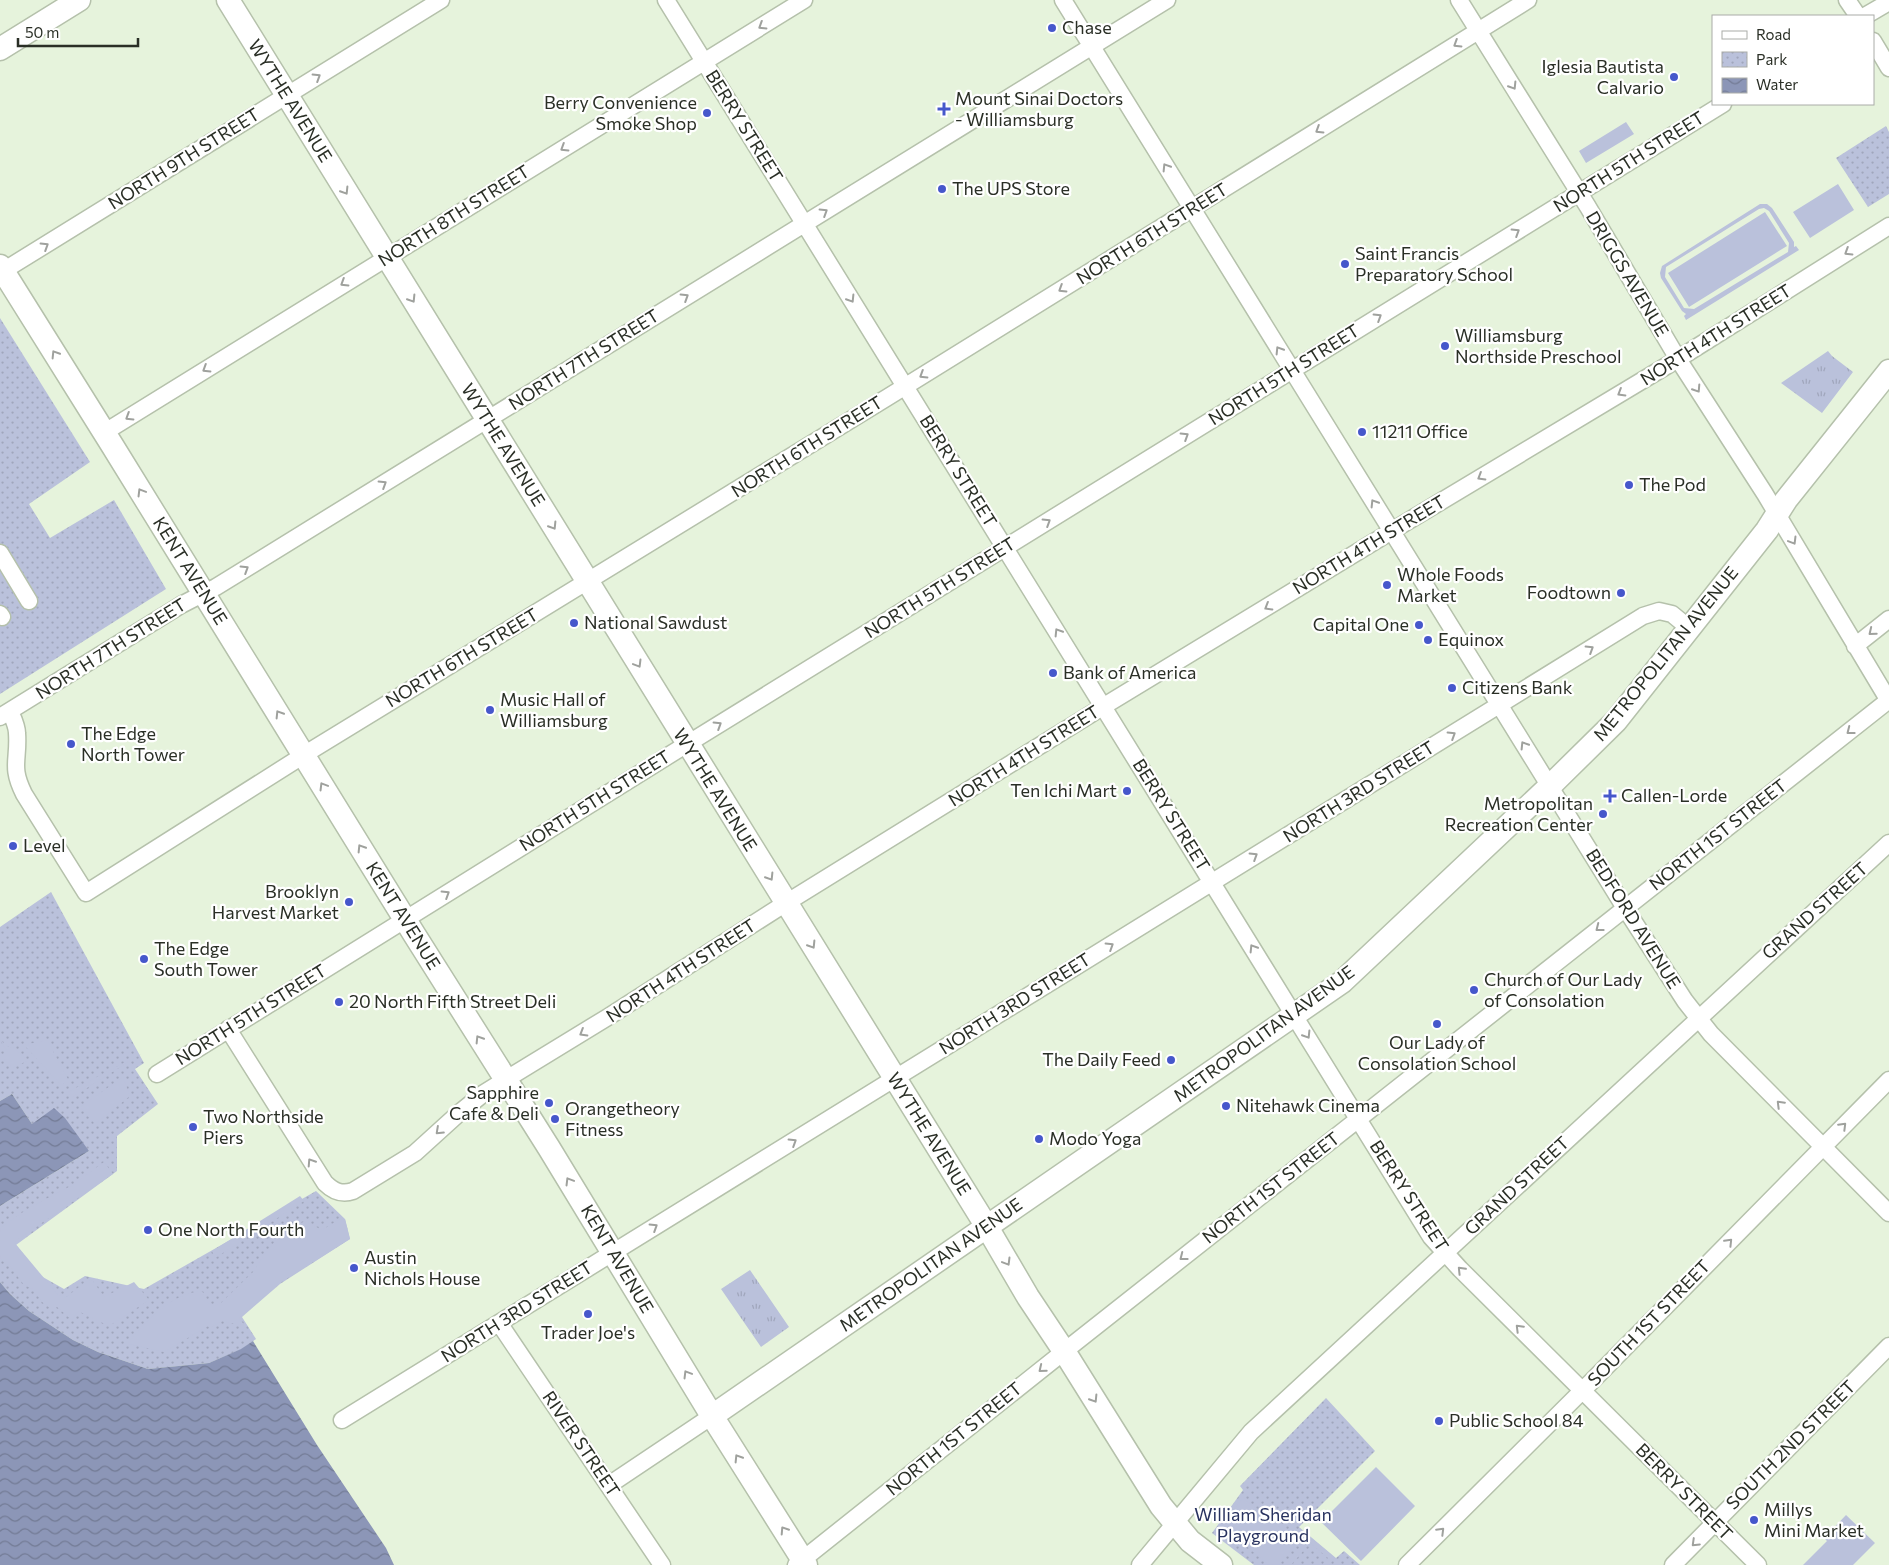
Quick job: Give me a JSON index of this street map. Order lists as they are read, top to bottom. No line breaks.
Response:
{"streets":{"main road":["WYTHE AVENUE","KENT AVENUE","METROPOLITAN AVENUE"],"street":["BERRY STREET","NORTH 9TH STREET","NORTH 5TH STREET","NORTH 8TH STREET","NORTH 6TH STREET","DRIGGS AVENUE","NORTH 4TH STREET","NORTH 7TH STREET","NORTH 3RD STREET","NORTH 1ST STREET","GRAND STREET","BEDFORD AVENUE","SOUTH 1ST STREET","RIVER STREET","SOUTH 2ND STREET"]},"crossings":[["WYTHE AVENUE","NORTH 9TH STREET"],["WYTHE AVENUE","NORTH 5TH STREET"],["WYTHE AVENUE","NORTH 8TH STREET"],["WYTHE AVENUE","NORTH 6TH STREET"],["WYTHE AVENUE","NORTH 4TH STREET"],["WYTHE AVENUE","NORTH 7TH STREET"],["WYTHE AVENUE","METROPOLITAN AVENUE"],["WYTHE AVENUE","NORTH 3RD STREET"],["WYTHE AVENUE","NORTH 1ST STREET"],["WYTHE AVENUE","GRAND STREET"],["BERRY STREET","NORTH 5TH STREET"],["BERRY STREET","NORTH 8TH STREET"],["BERRY STREET","NORTH 6TH STREET"],["BERRY STREET","NORTH 4TH STREET"],["BERRY STREET","NORTH 7TH STREET"],["BERRY STREET","METROPOLITAN AVENUE"],["BERRY STREET","NORTH 3RD STREET"],["BERRY STREET","NORTH 1ST STREET"],["BERRY STREET","GRAND STREET"],["BERRY STREET","SOUTH 1ST STREET"],["BERRY STREET","SOUTH 2ND STREET"],["NORTH 9TH STREET","KENT AVENUE"],["NORTH 5TH STREET","DRIGGS AVENUE"],["NORTH 5TH STREET","NORTH 4TH STREET"],["NORTH 5TH STREET","KENT AVENUE"],["NORTH 5TH STREET","BEDFORD AVENUE"],["NORTH 8TH STREET","KENT AVENUE"],["NORTH 6TH STREET","DRIGGS AVENUE"],["NORTH 6TH STREET","NORTH 7TH STREET"],["NORTH 6TH STREET","KENT AVENUE"],["NORTH 6TH STREET","BEDFORD AVENUE"],["DRIGGS AVENUE","NORTH 4TH STREET"],["DRIGGS AVENUE","METROPOLITAN AVENUE"],["DRIGGS AVENUE","NORTH 1ST STREET"],["NORTH 4TH STREET","KENT AVENUE"],["NORTH 4TH STREET","BEDFORD AVENUE"],["NORTH 7TH STREET","KENT AVENUE"],["NORTH 7TH STREET","BEDFORD AVENUE"],["KENT AVENUE","METROPOLITAN AVENUE"],["KENT AVENUE","NORTH 3RD STREET"],["KENT AVENUE","NORTH 1ST STREET"],["METROPOLITAN AVENUE","NORTH 3RD STREET"],["METROPOLITAN AVENUE","BEDFORD AVENUE"],["METROPOLITAN AVENUE","RIVER STREET"],["NORTH 3RD STREET","BEDFORD AVENUE"],["NORTH 3RD STREET","RIVER STREET"],["NORTH 1ST STREET","BEDFORD AVENUE"],["GRAND STREET","BEDFORD AVENUE"],["BEDFORD AVENUE","SOUTH 1ST STREET"]],"one_way":["WYTHE AVENUE","NORTH 9TH STREET","NORTH 5TH STREET","NORTH 8TH STREET","NORTH 6TH STREET","DRIGGS AVENUE","NORTH 4TH STREET","NORTH 7TH STREET","KENT AVENUE","NORTH 3RD STREET","NORTH 1ST STREET","BEDFORD AVENUE","SOUTH 1ST STREET"],"parks":["William Sheridan Playground"],"places":{"other":["Chase","Iglesia Bautista Calvario","Berry Convenience Smoke Shop","The UPS Store","Saint Francis Preparatory School","Williamsburg Northside Preschool","11211 Office","The Pod","Whole Foods Market","Foodtown","National Sawdust","Capital One","Equinox","Bank of America","Citizens Bank","Music Hall of Williamsburg","The Edge North Tower","Ten Ichi Mart","Metropolitan Recreation Center","Level","Brooklyn Harvest Market","The Edge South Tower","Church of Our Lady of Consolation","20 North Fifth Street Deli","Our Lady of Consolation School","The Daily Feed","Sapphire Cafe & Deli","Nitehawk Cinema","Orangetheory Fitness","Two Northside Piers","Modo Yoga","One North Fourth","Austin Nichols House","Trader Joe's","Public School 84","Millys Mini Market"],"health":["Mount Sinai Doctors - Williamsburg","Callen-Lorde"]},"legend":["Road","Park","Water"],"scale_bar":"50 m"}
